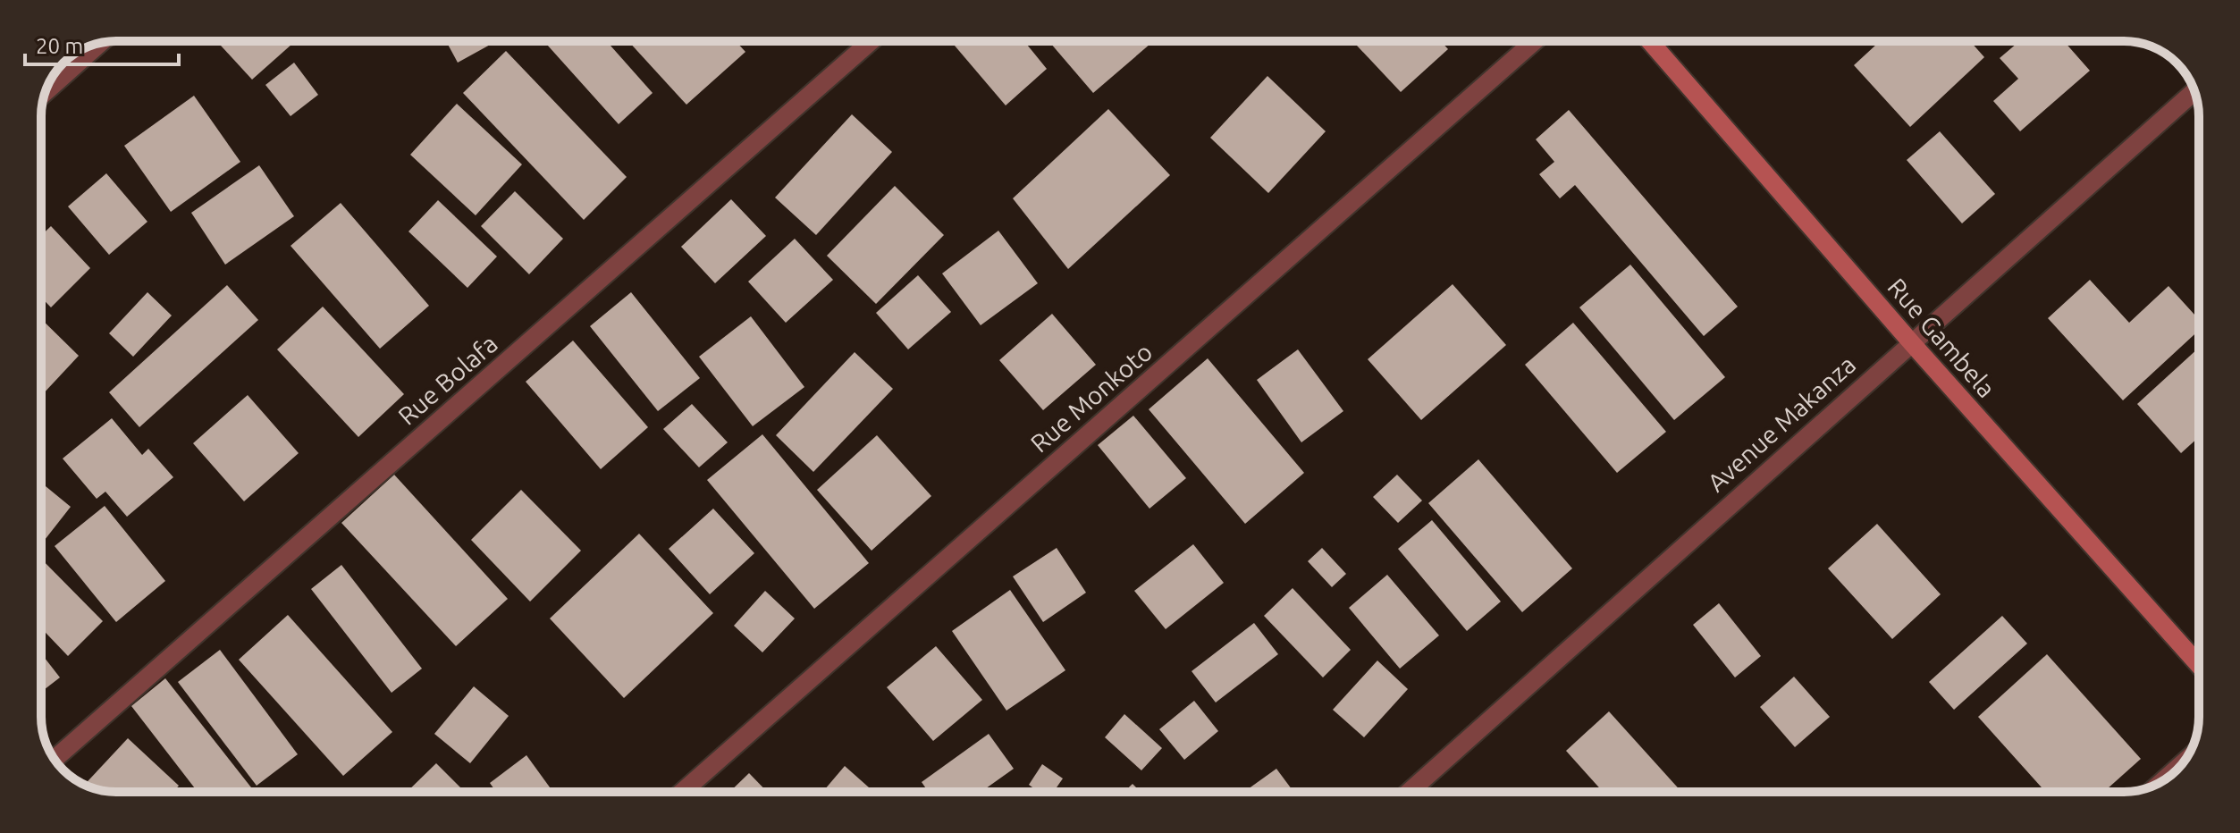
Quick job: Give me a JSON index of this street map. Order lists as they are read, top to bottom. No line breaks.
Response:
{"streets":{"street":["Rue Gambela","Rue Bolafa","Rue Monkoto","Avenue Makanza"]},"crossings":[["Rue Gambela","Avenue Makanza"]],"scale_bar":"20 m"}
